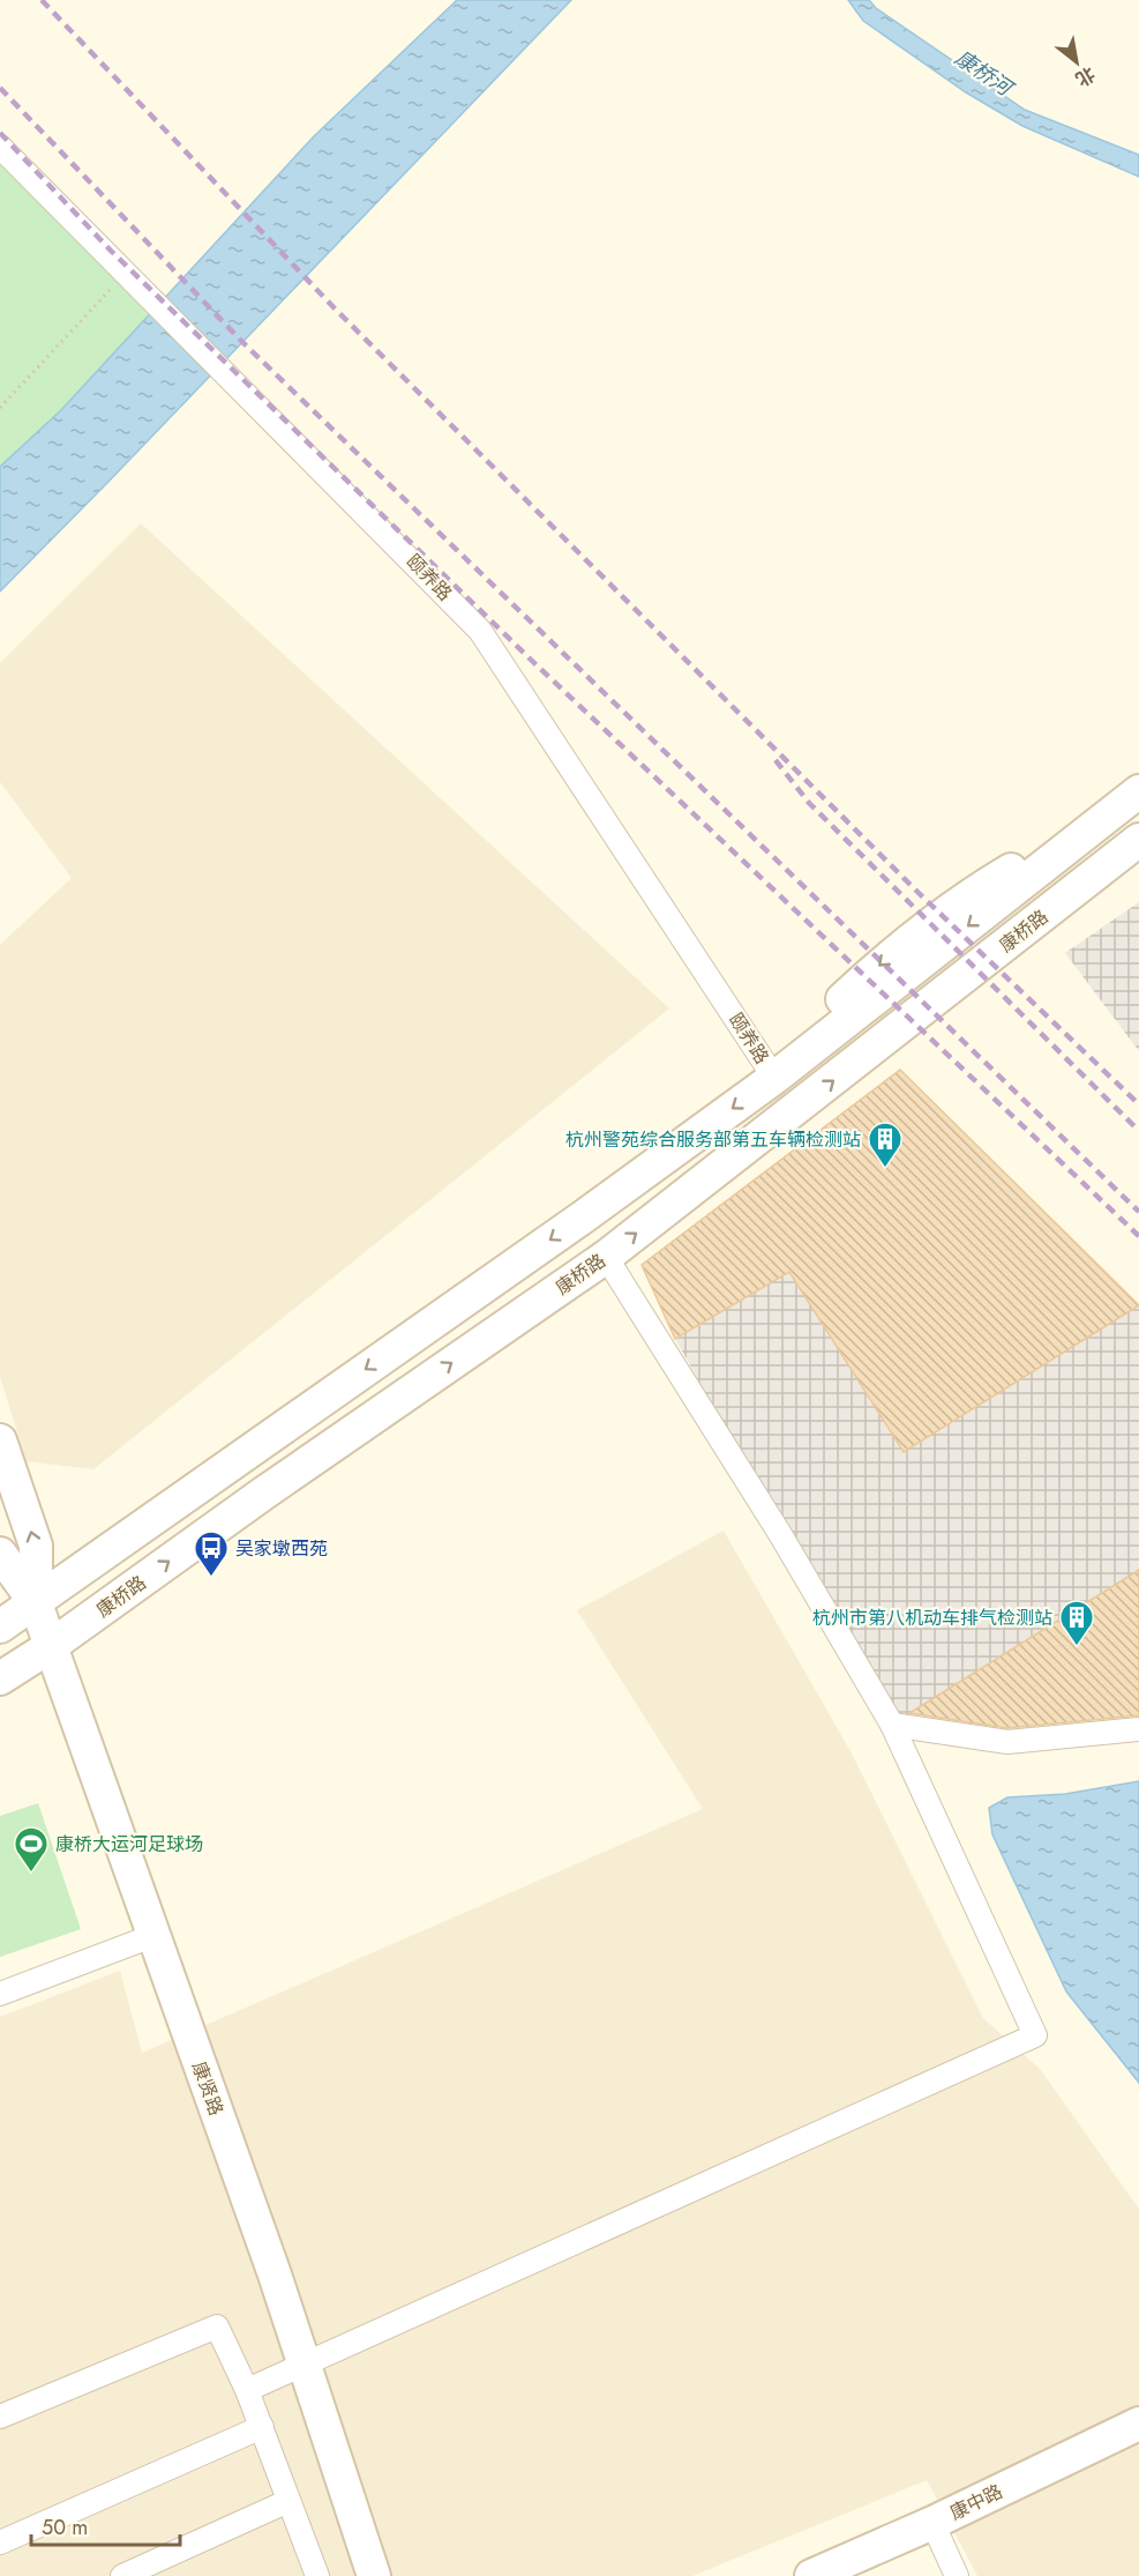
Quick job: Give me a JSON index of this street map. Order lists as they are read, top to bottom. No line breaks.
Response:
{"streets":{"main road":["康桥路","康贤路","康中路"],"street":["颐养路"]},"crossings":[["颐养路","康桥路"],["康桥路","康贤路"]],"water":["康桥河"],"places":{"building":["杭州警苑综合服务部第五车辆检测站","杭州市第八机动车排气检测站"],"bus stop":["吴家墩西苑"],"sports":["康桥大运河足球场"]},"scale_bar":"50 m","north":"bottom right"}
